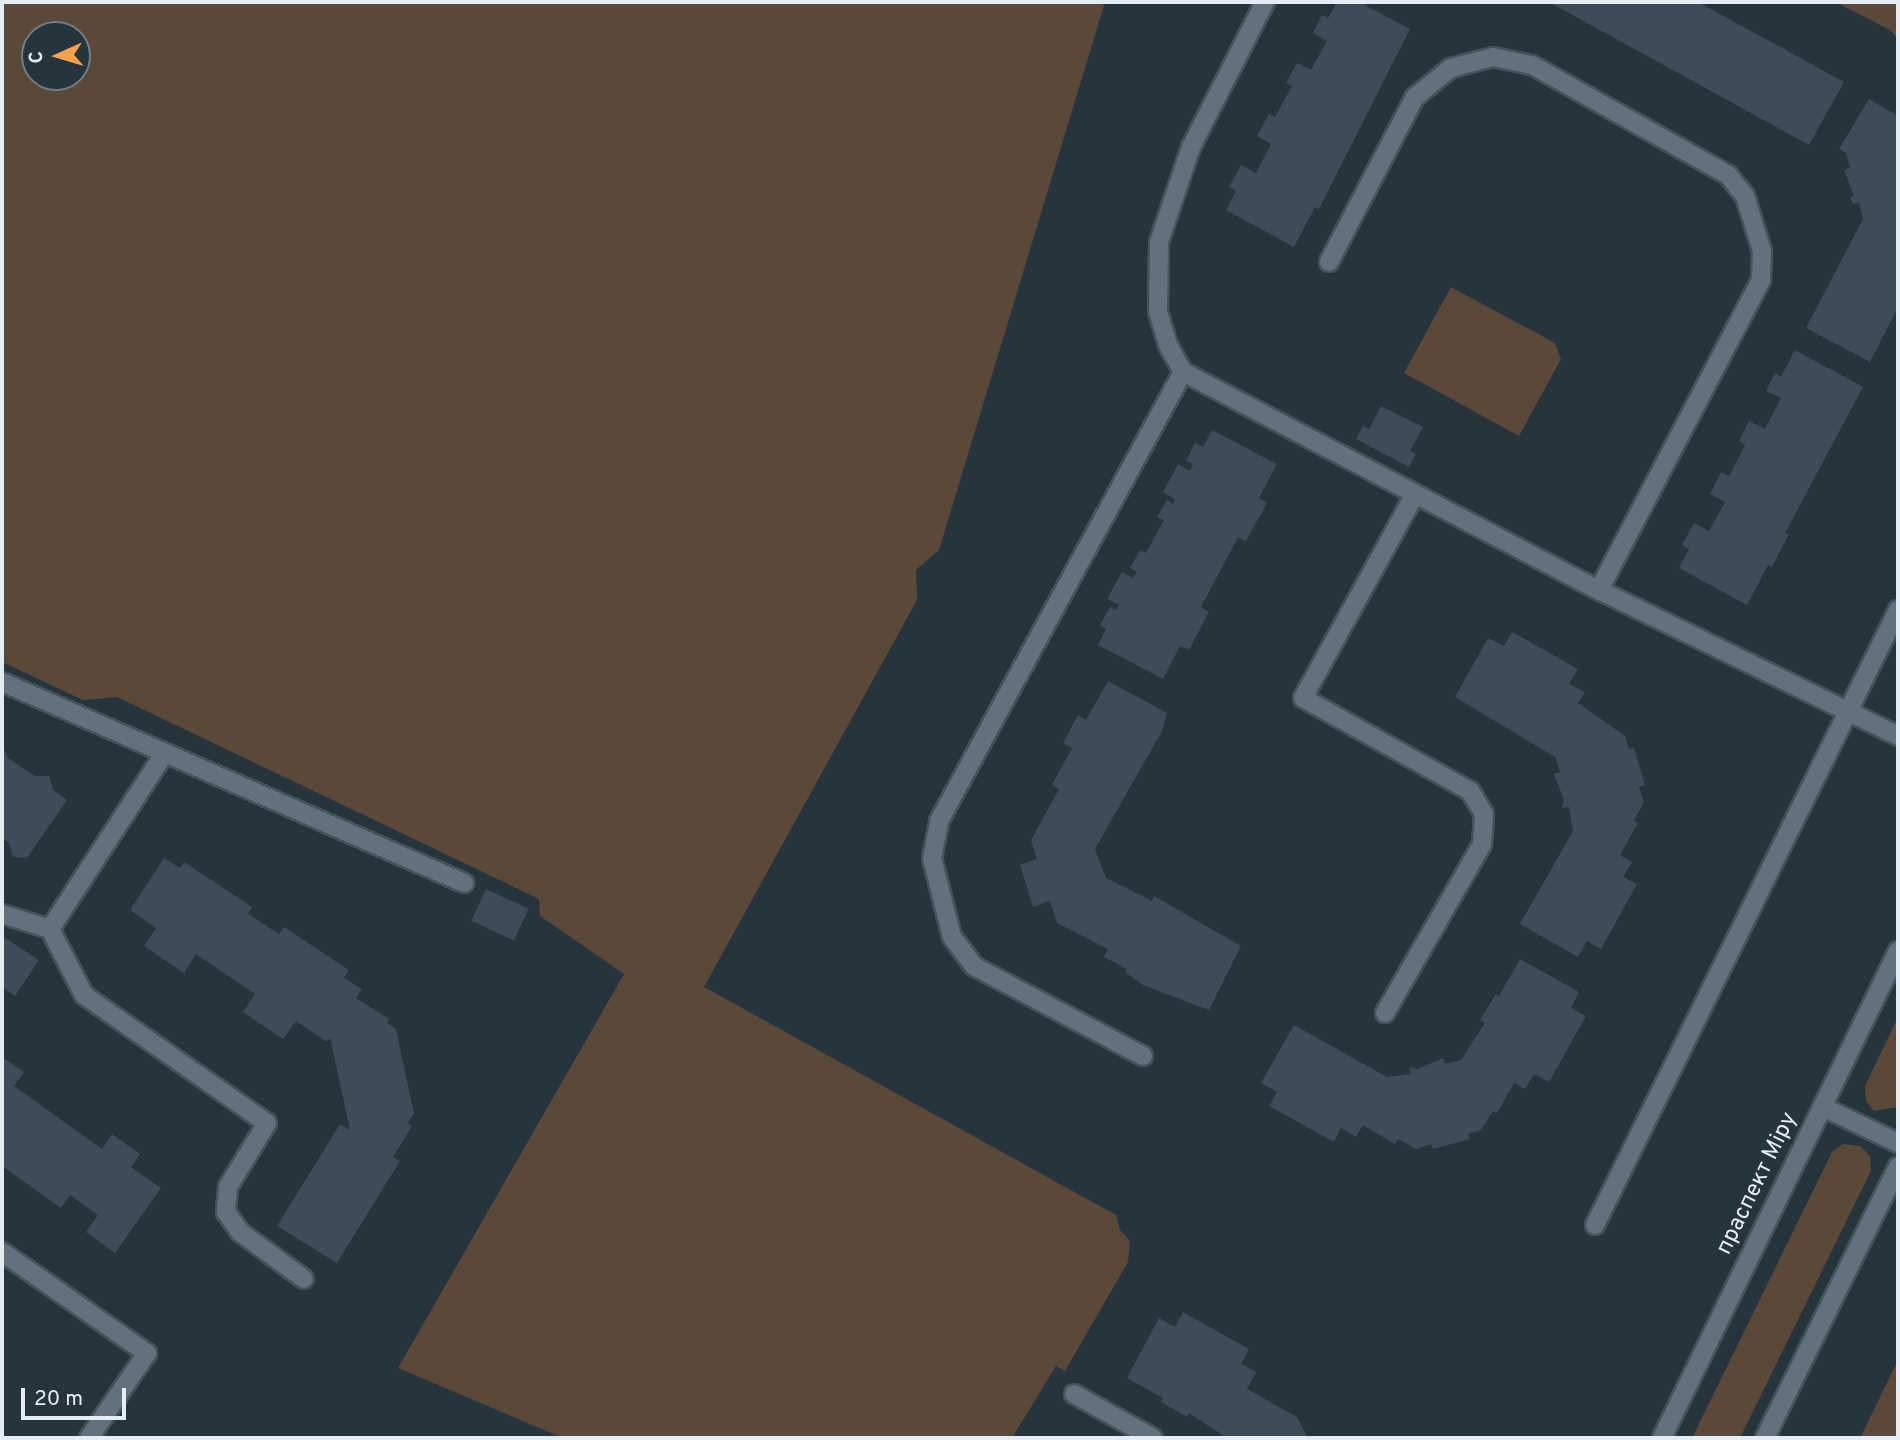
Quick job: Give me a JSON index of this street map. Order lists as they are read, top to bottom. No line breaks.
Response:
{"streets":{"street":["праспект Міру"]},"scale_bar":"20 m","north":"left"}
